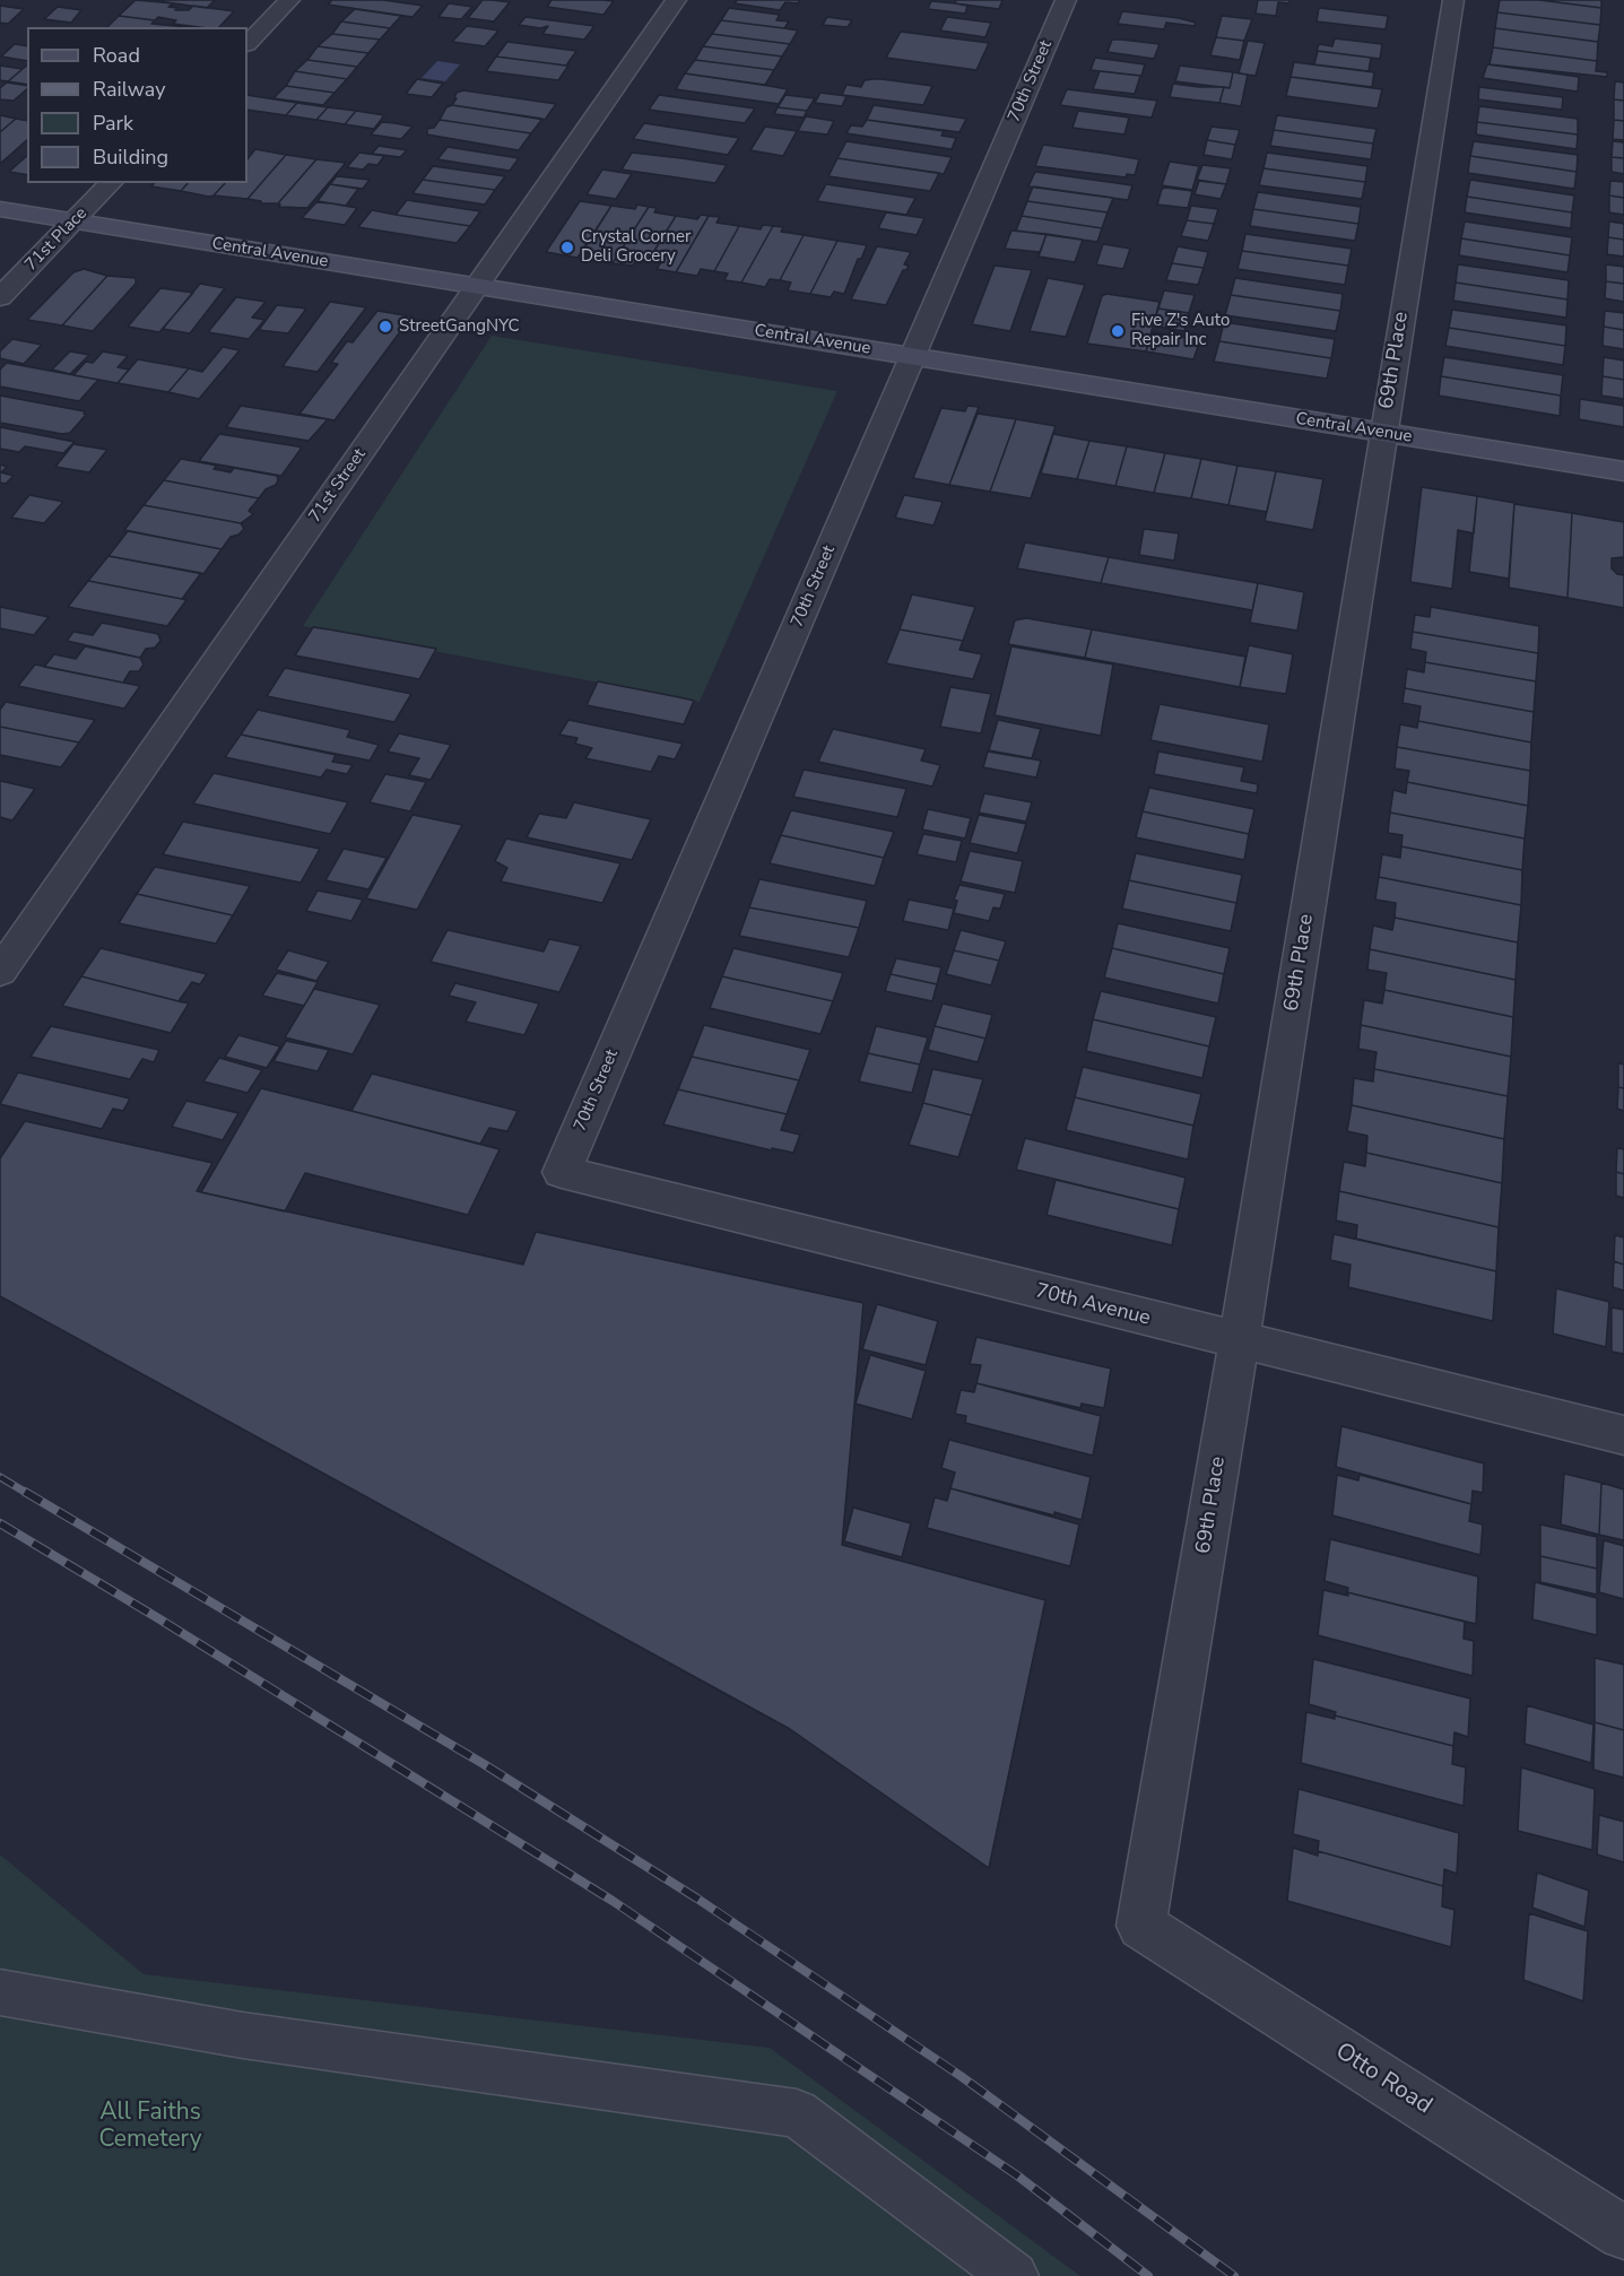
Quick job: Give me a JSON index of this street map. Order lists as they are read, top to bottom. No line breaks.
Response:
{"streets":{"main road":["Central Avenue"],"street":["70th Street","71st Place","69th Place","71st Street","70th Avenue","Otto Road"]},"crossings":[["70th Street","Central Avenue"],["70th Street","70th Avenue"],["71st Place","Central Avenue"],["Central Avenue","69th Place"],["Central Avenue","71st Street"],["69th Place","70th Avenue"],["69th Place","Otto Road"]],"parks":["All Faiths Cemetery"],"places":["Crystal Corner Deli Grocery","StreetGangNYC","Five Z's Auto Repair Inc"],"legend":["Road","Railway","Park","Building"]}
